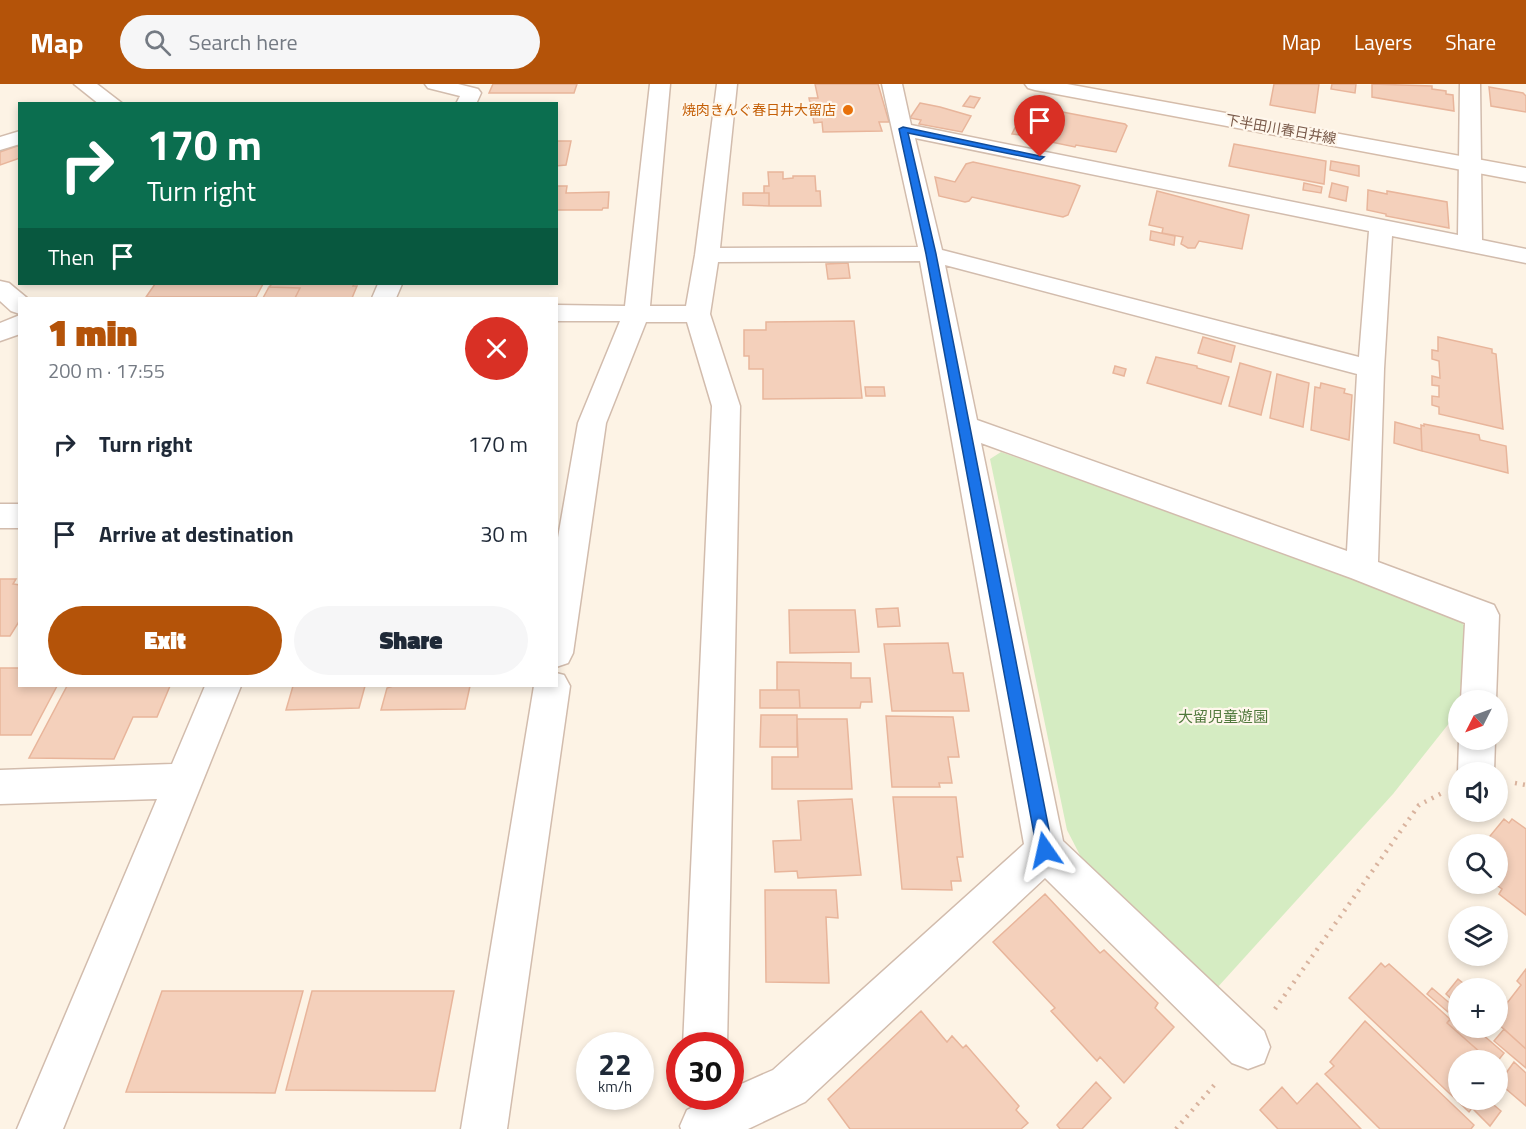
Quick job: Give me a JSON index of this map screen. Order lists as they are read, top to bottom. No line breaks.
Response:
{"streets":{"street":["下半田川春日井線"]},"parks":["大留児童遊園"],"places":["焼肉きんぐ春日井大留店"],"north":"bottom left","page":{"header":"Map","search":"Search here","nav":["Map","Layers","Share"],"turn":["170 m","Turn right"],"then":"Then","heading":["1 min","200 m · 17:55"],"list":[{"name":"Turn right","value":"170 m"},{"name":"Arrive at destination","value":"30 m"}],"buttons":["Exit","Share"],"map_buttons":["+","−"],"speed":"22 km/h","limit":"30"}}
